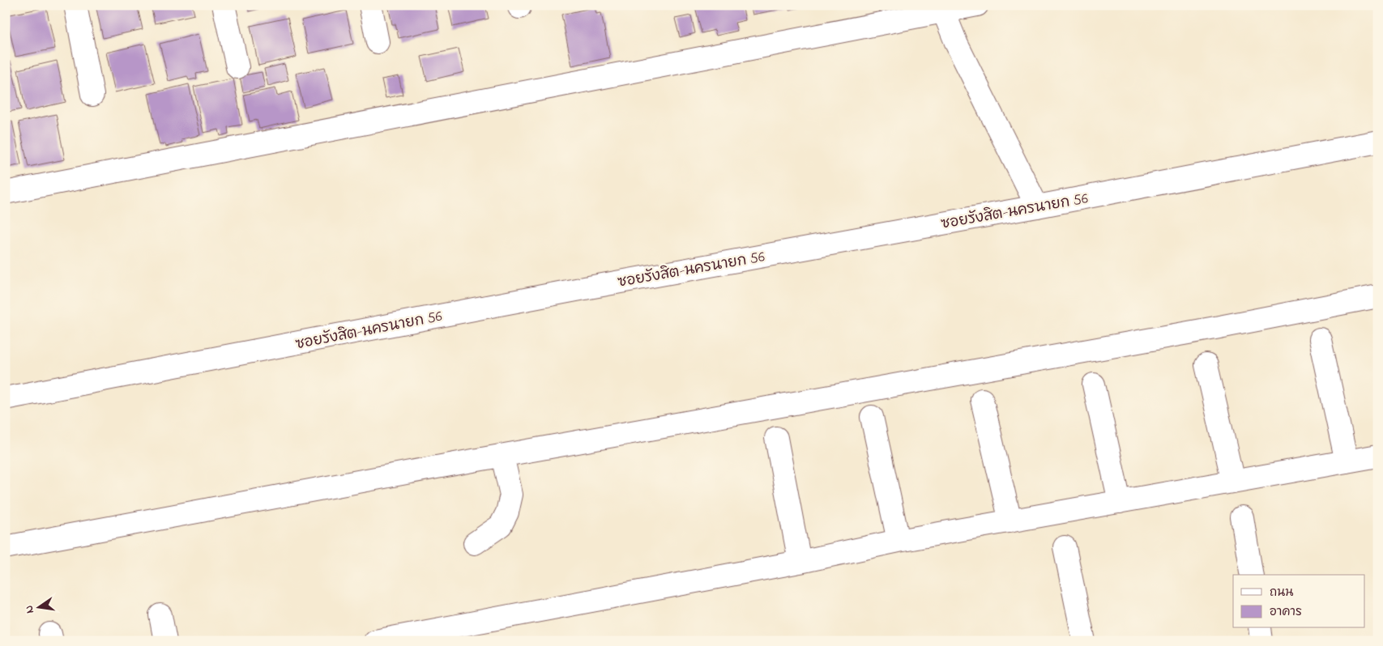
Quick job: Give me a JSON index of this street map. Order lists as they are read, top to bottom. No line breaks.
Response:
{"streets":{"street":["ซอยรังสิต-นครนายก 56"]},"legend":["ถนน","อาคาร"],"north":"left"}
